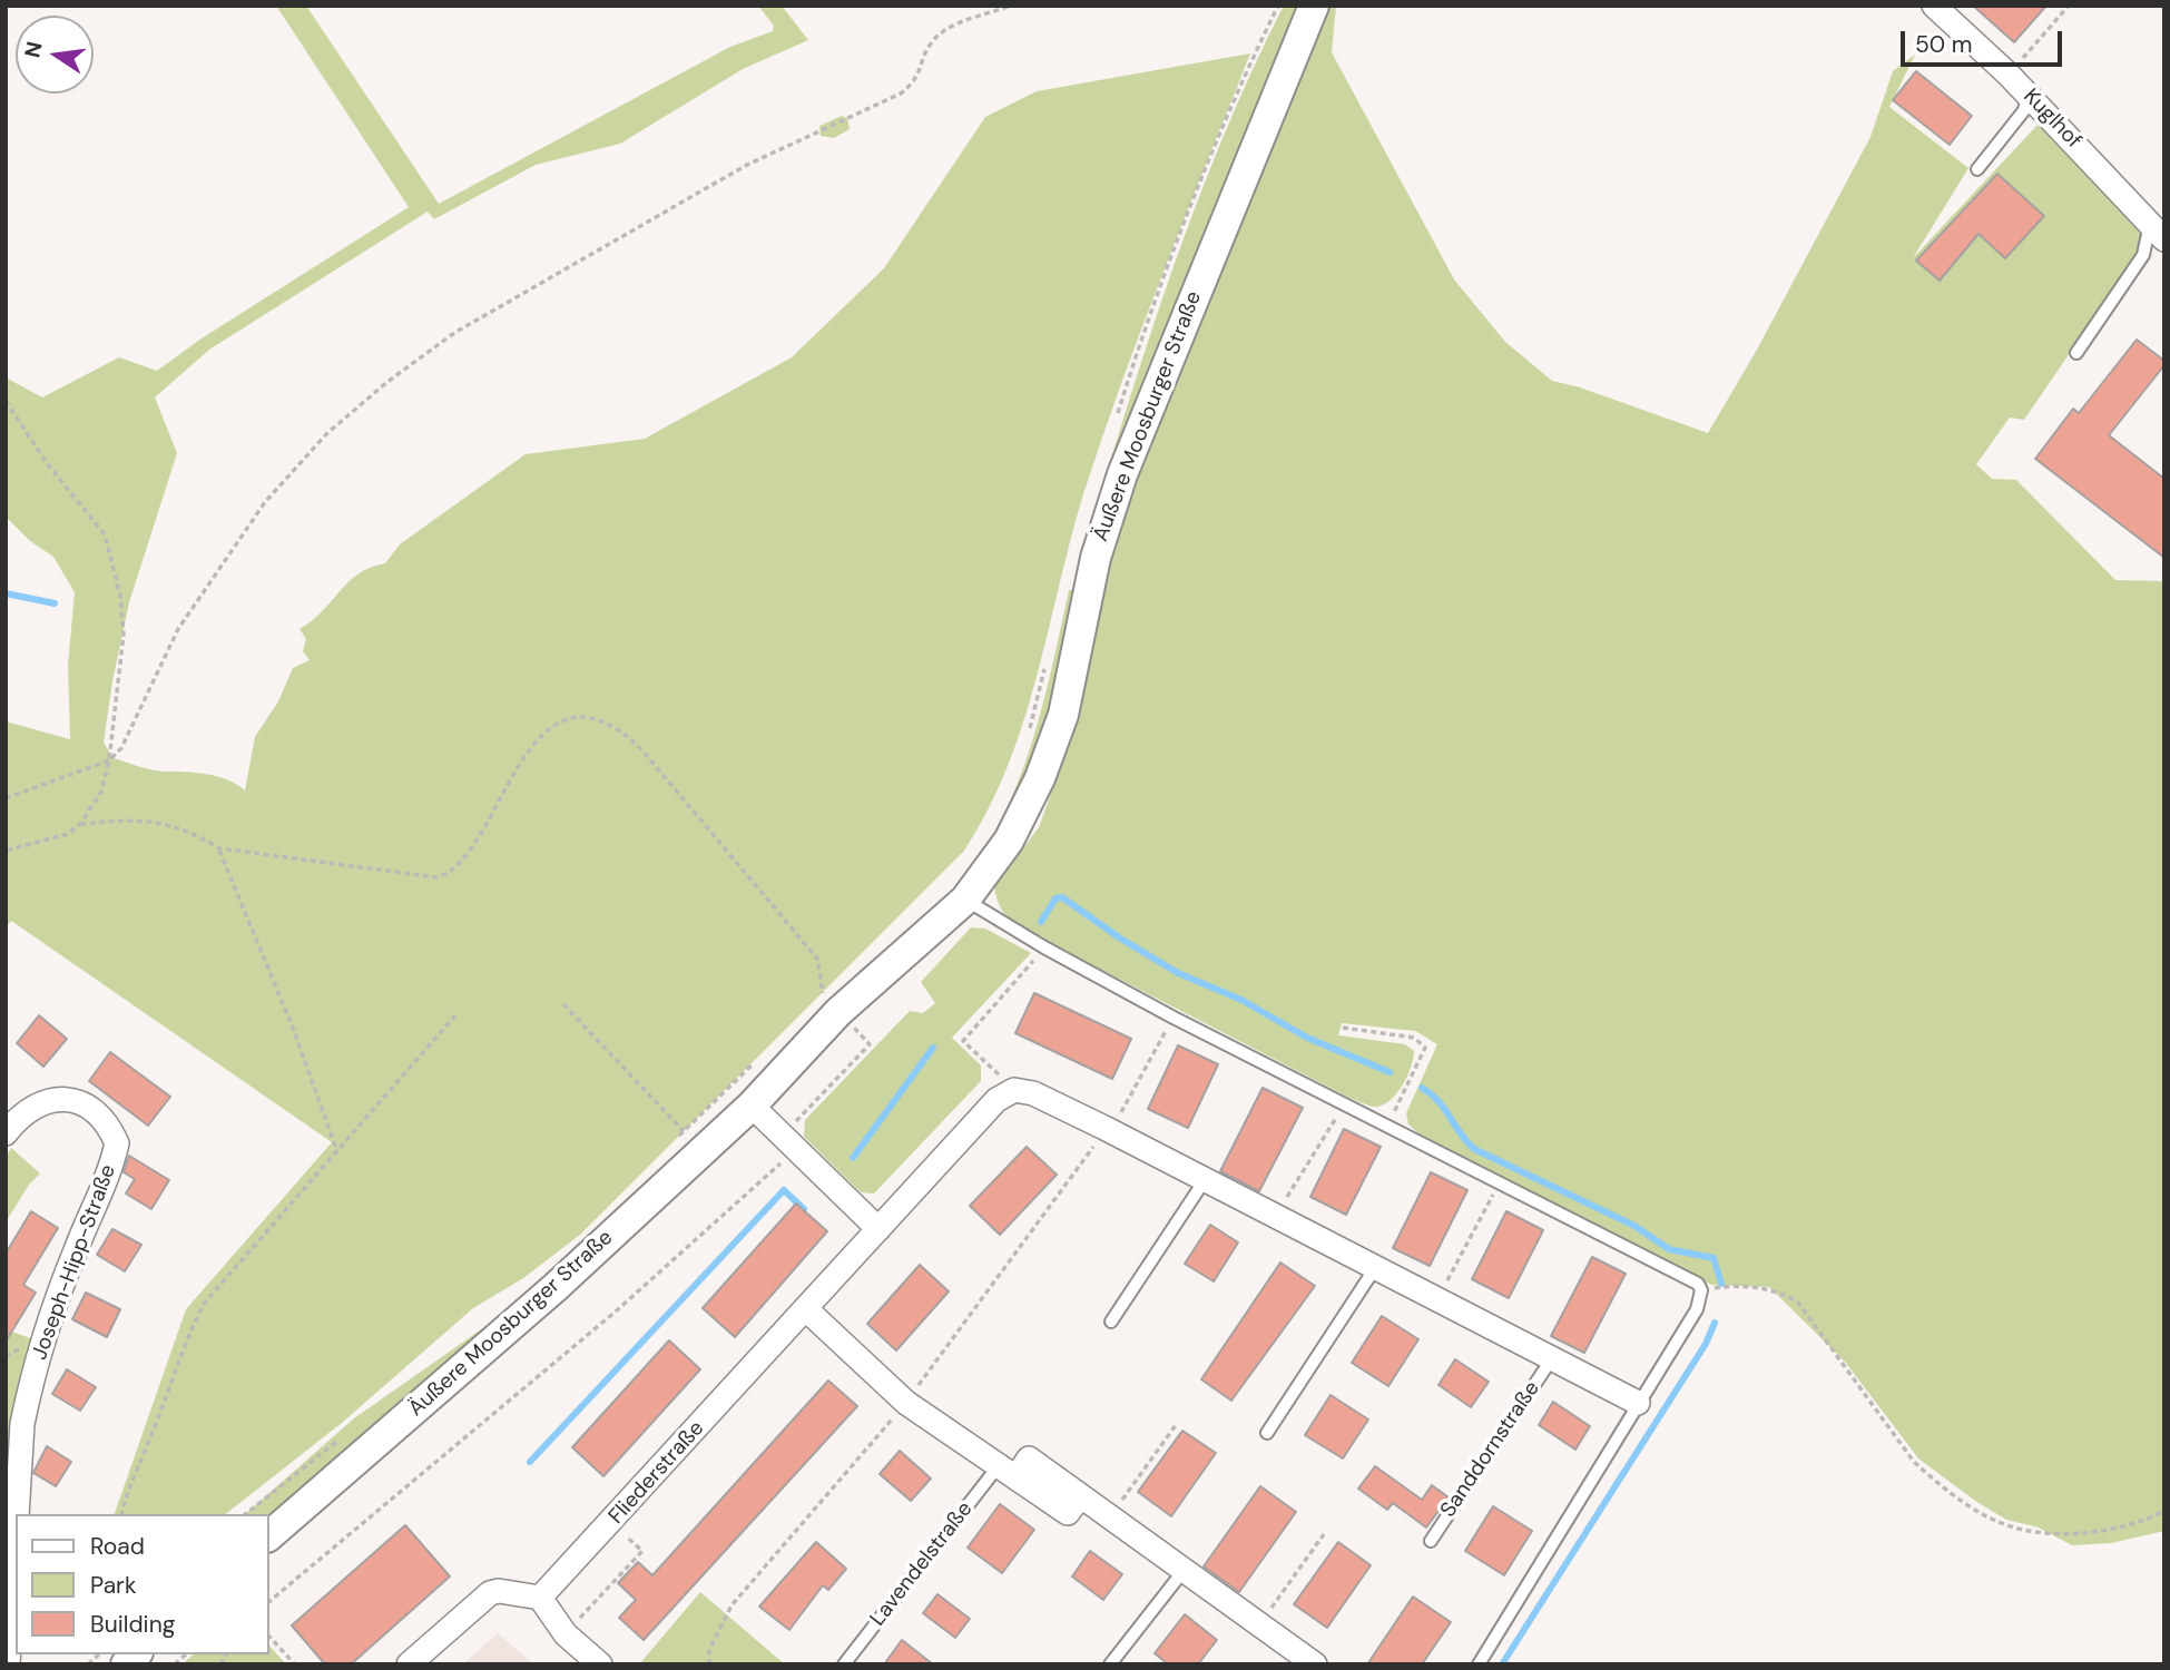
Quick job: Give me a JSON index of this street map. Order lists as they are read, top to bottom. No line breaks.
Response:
{"streets":{"street":["Kuglhof","Äußere Moosburger Straße","Joseph-Hipp-Straße","Sanddornstraße","Fliederstraße"],"lane":["Lavendelstraße"]},"crossings":[["Sanddornstraße","Fliederstraße"]],"legend":["Road","Park","Building"],"scale_bar":"50 m","north":"left"}
